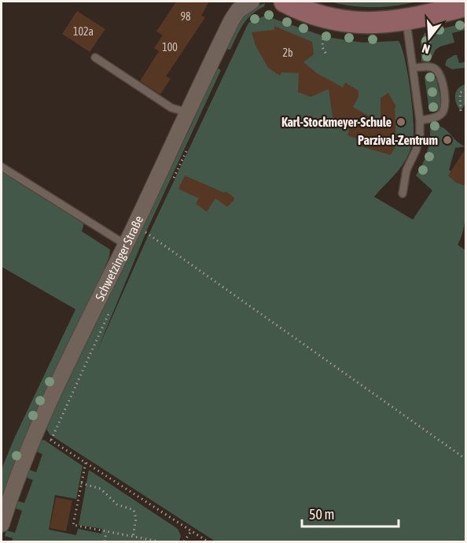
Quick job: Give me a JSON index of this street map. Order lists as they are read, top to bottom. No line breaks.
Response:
{"streets":{"street":["Schwetzinger Straße"]},"places":["Karl-Stockmeyer-Schule","Parzival-Zentrum"],"house_numbers":["98","102a","100","2b"],"scale_bar":"50 m","north":"bottom"}
